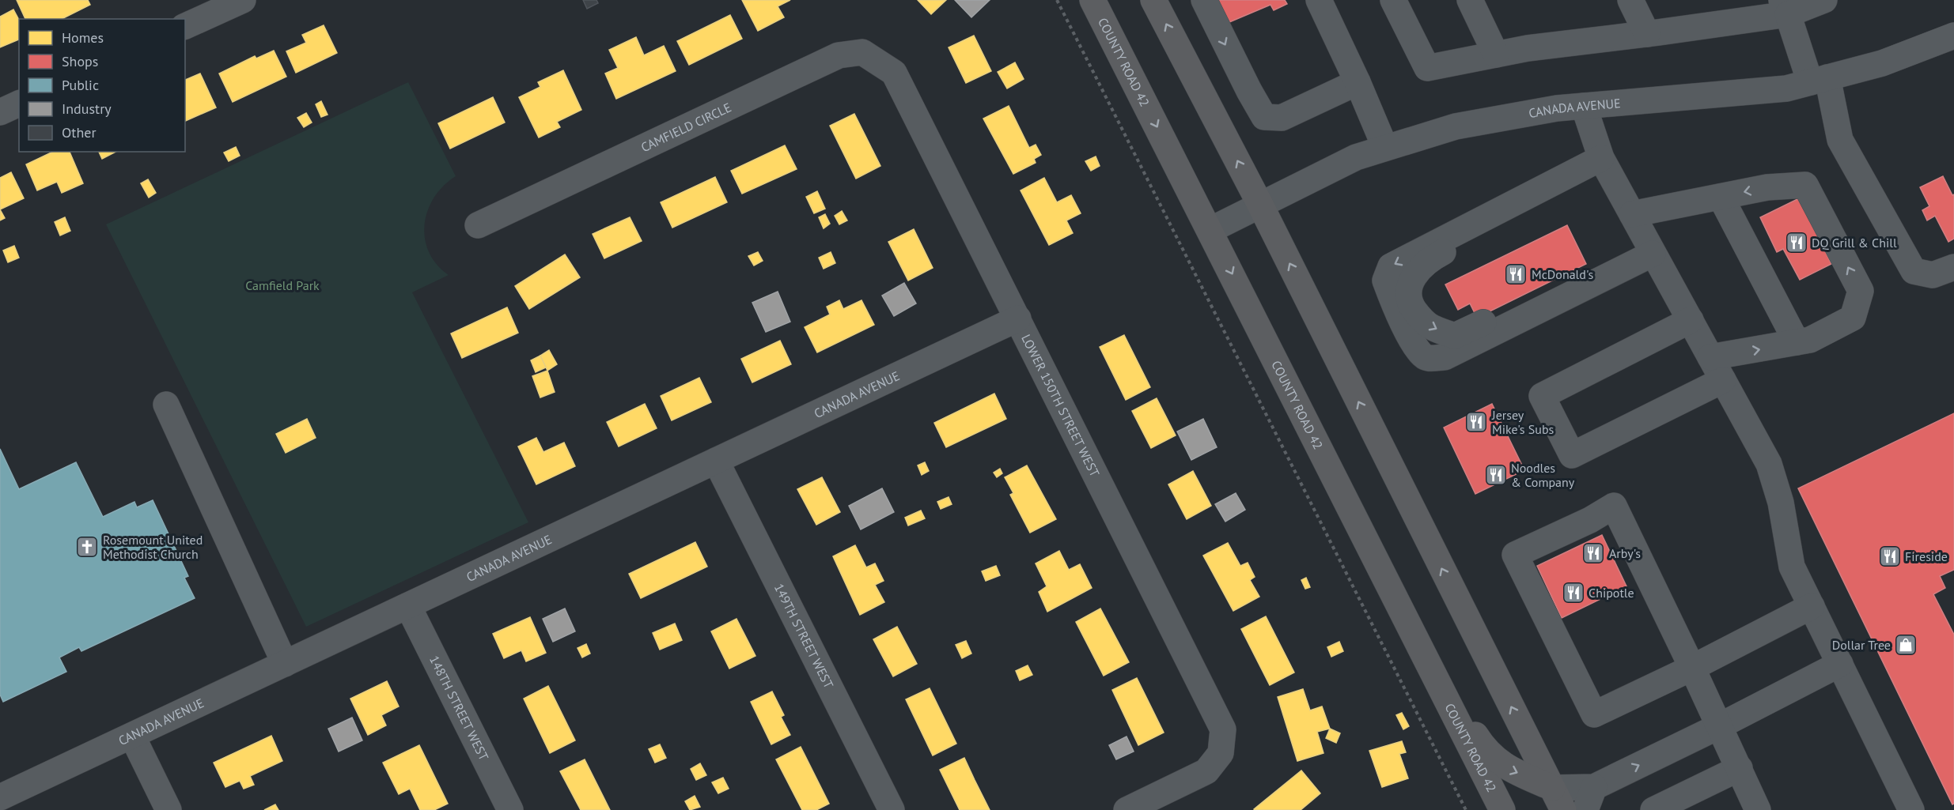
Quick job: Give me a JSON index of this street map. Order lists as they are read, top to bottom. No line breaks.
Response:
{"streets":{"highway":["COUNTY ROAD 42"],"street":["CANADA AVENUE","CAMFIELD CIRCLE","LOWER 150TH STREET WEST","149TH STREET WEST","148TH STREET WEST"]},"crossings":[["COUNTY ROAD 42","CANADA AVENUE"],["CANADA AVENUE","LOWER 150TH STREET WEST"],["CANADA AVENUE","149TH STREET WEST"],["CANADA AVENUE","148TH STREET WEST"],["CAMFIELD CIRCLE","LOWER 150TH STREET WEST"]],"parks":["Camfield Park"],"places":{"restaurant":["DQ Grill & Chill","McDonald's","Jersey Mike's Subs","Noodles & Company","Arby's","Fireside","Chipotle"],"church":["Rosemount United Methodist Church"],"shop":["Dollar Tree"]},"legend":["Homes","Shops","Public","Industry","Other"]}
